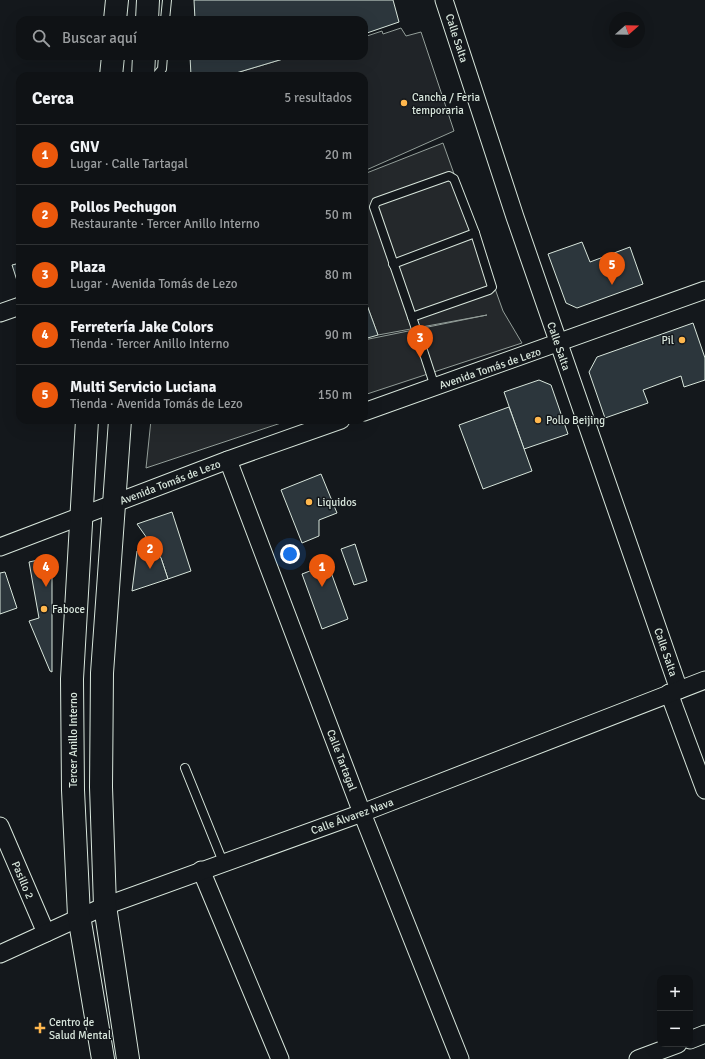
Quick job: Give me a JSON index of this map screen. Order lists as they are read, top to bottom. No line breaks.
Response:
{"streets":{"main road":["Tercer Anillo Interno"],"street":["Calle Salta","Avenida Tomás de Lezo","Calle Tartagal","Calle Álvarez Nava","Pasillo 2"]},"crossings":[["Calle Salta","Avenida Tomás de Lezo"],["Calle Salta","Calle Álvarez Nava"],["Avenida Tomás de Lezo","Tercer Anillo Interno"],["Avenida Tomás de Lezo","Calle Tartagal"],["Tercer Anillo Interno","Calle Álvarez Nava"],["Calle Tartagal","Calle Álvarez Nava"],["Calle Álvarez Nava","Pasillo 2"]],"places":{"other":["Cancha / Feria temporaria","Pil","Pollo Beijing","Liquidos","Faboce"],"health":["Centro de Salud Mental"]},"north":"right","page":{"search":"Buscar aquí","heading":["Cerca","5 resultados"],"list":[{"mark":"1","name":"GNV","note":"Lugar · Calle Tartagal","value":"20 m"},{"mark":"2","name":"Pollos Pechugon","note":"Restaurante · Tercer Anillo Interno","value":"50 m"},{"mark":"3","name":"Plaza","note":"Lugar · Avenida Tomás de Lezo","value":"80 m"},{"mark":"4","name":"Ferretería Jake Colors","note":"Tienda · Tercer Anillo Interno","value":"90 m"},{"mark":"5","name":"Multi Servicio Luciana","note":"Tienda · Avenida Tomás de Lezo","value":"150 m"}],"pins":["5","3","2","1","4"],"map_buttons":["+","−"]}}
